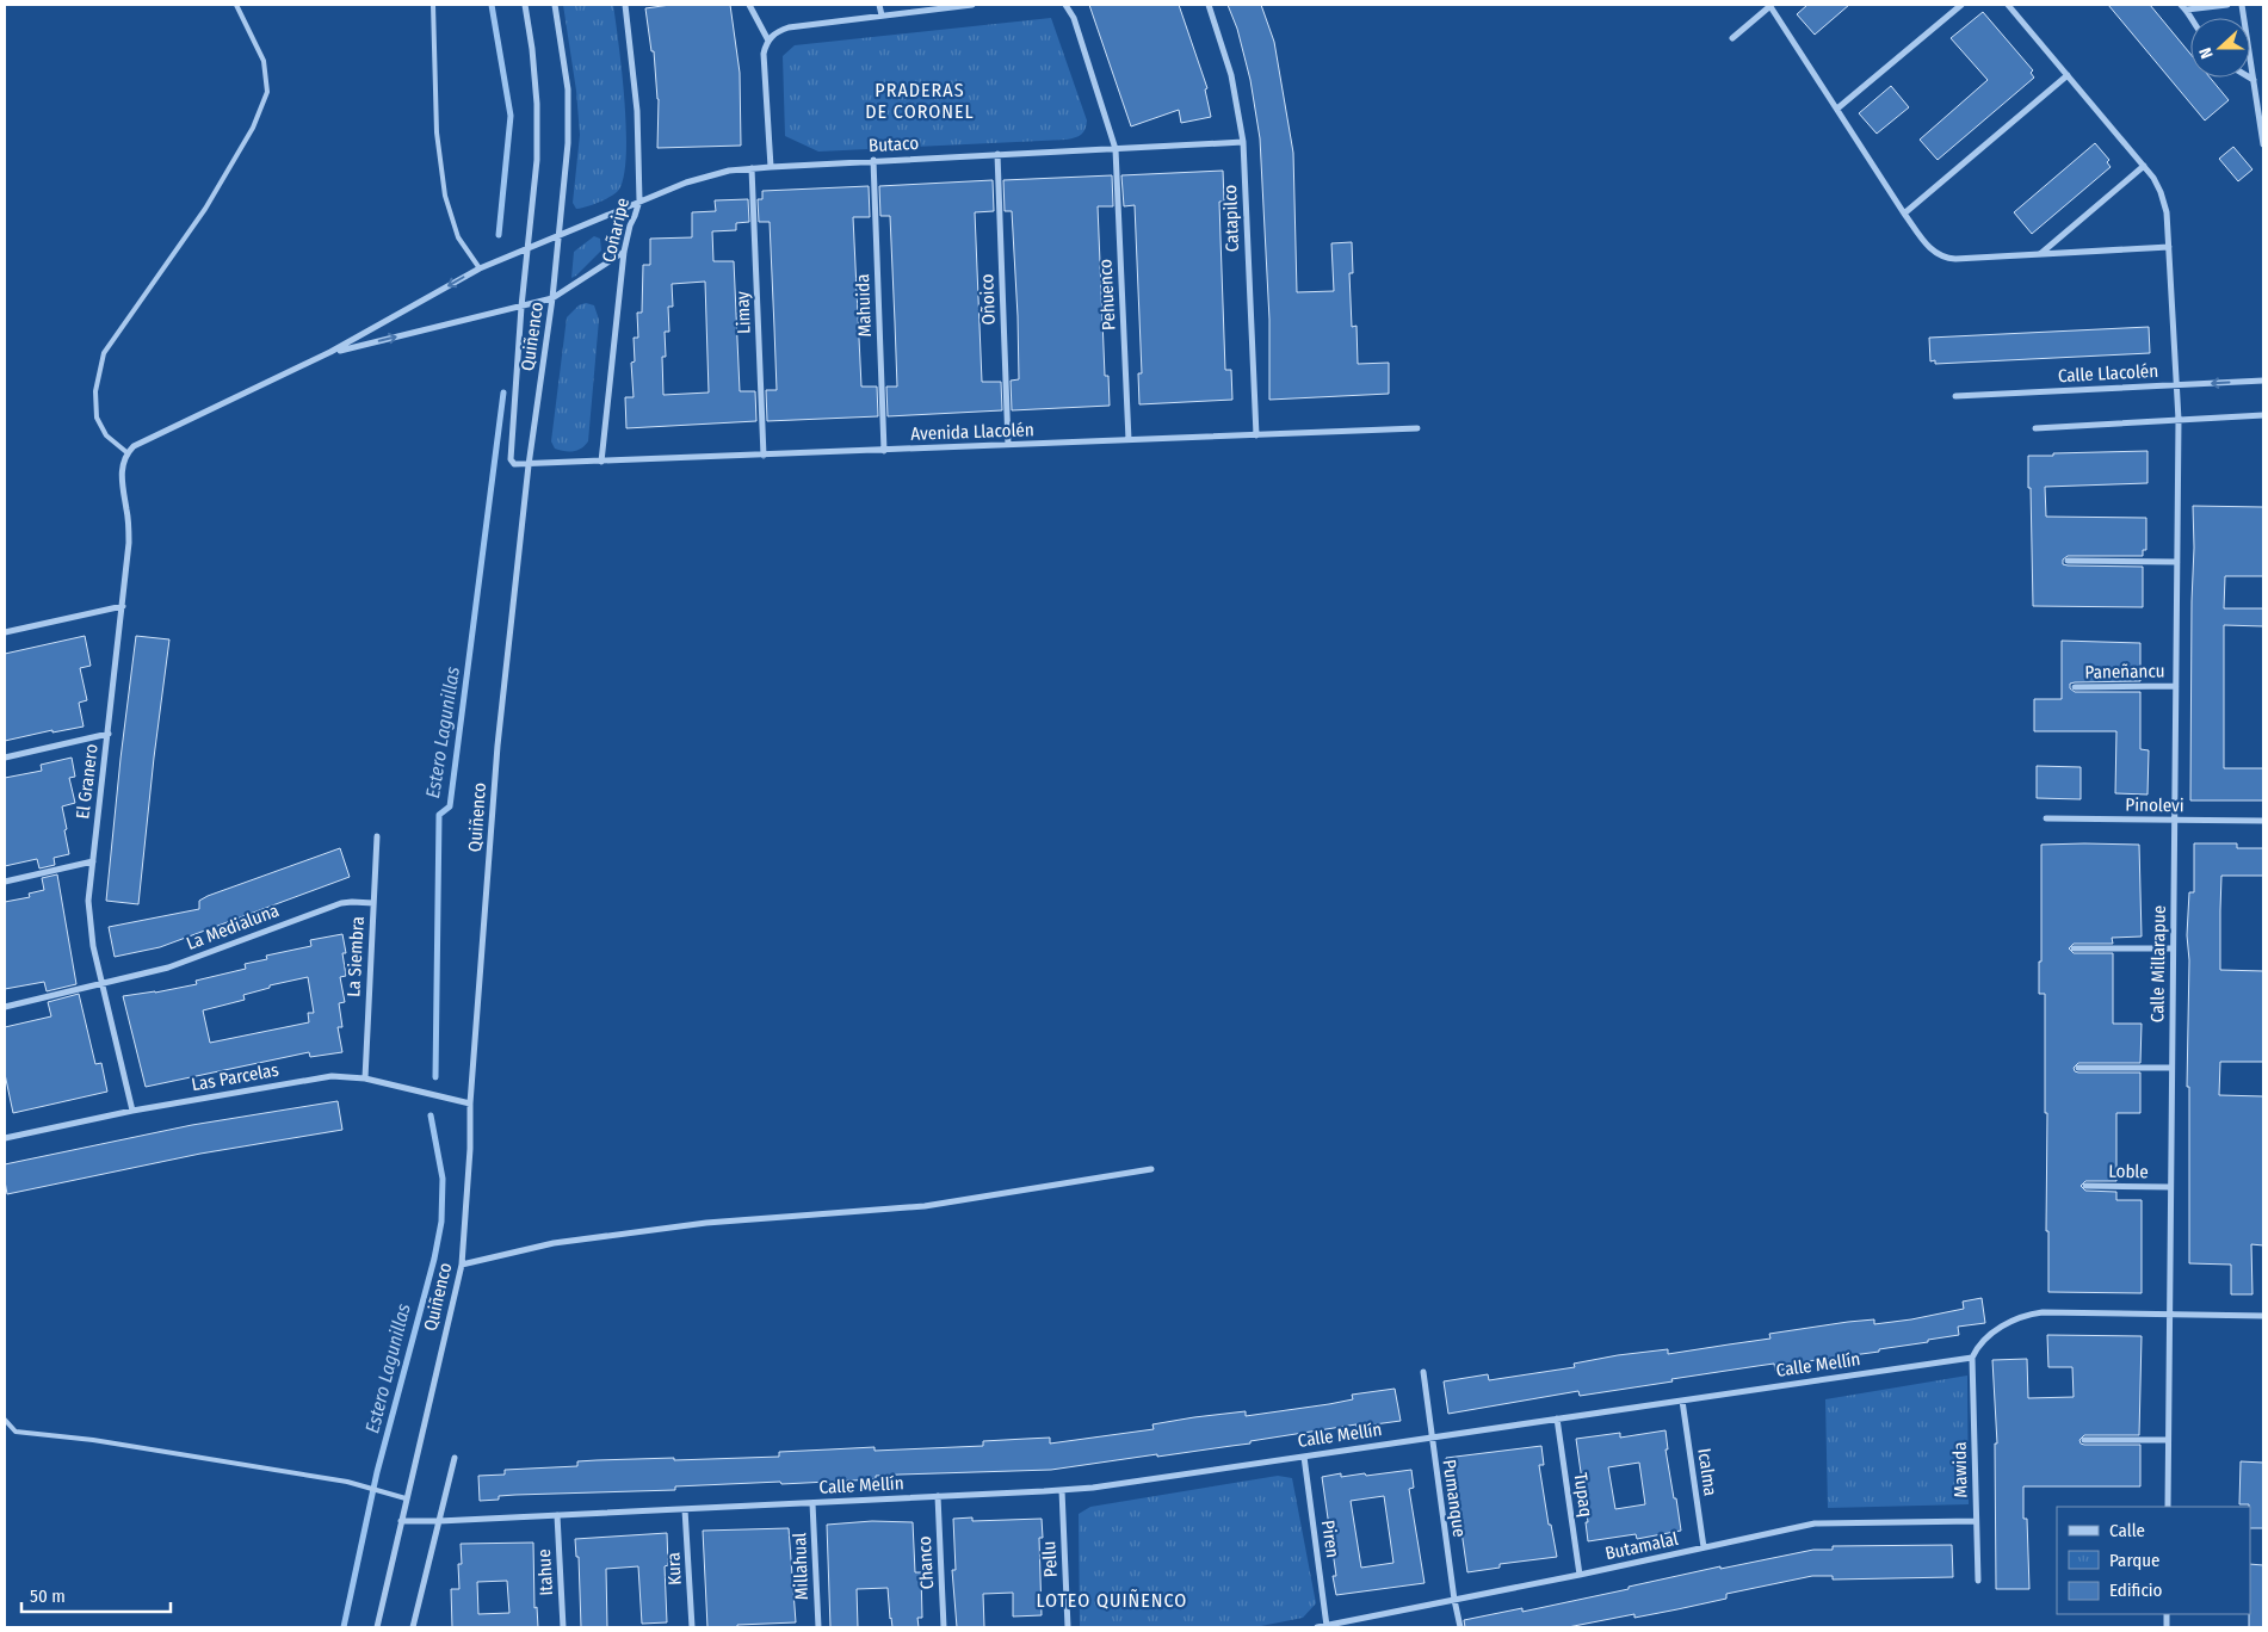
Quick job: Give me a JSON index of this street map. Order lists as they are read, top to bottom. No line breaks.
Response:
{"streets":{"street":["Butaco","Catapilco","Coñaripe","Pehuenco","Oñoico","Mahuida","Limay","Quiñenco","Calle Llacolén","Avenida Llacolén","Paneñancu","El Granero","Pinolevi","La Medialuna","La Siembra","Calle Millarapue","Las Parcelas","Loble","Calle Mellín","Mawida","Icalma","Tupaq","Pumanque","Piren","Butamalal","Pellu","Chanco","Millahual","Kura","Itahue"]},"crossings":[["Butaco","Catapilco"],["Butaco","Coñaripe"],["Butaco","Pehuenco"],["Butaco","Oñoico"],["Butaco","Mahuida"],["Butaco","Limay"],["Butaco","Quiñenco"],["Catapilco","Avenida Llacolén"],["Coñaripe","Avenida Llacolén"],["Pehuenco","Avenida Llacolén"],["Oñoico","Avenida Llacolén"],["Mahuida","Avenida Llacolén"],["Limay","Avenida Llacolén"],["Quiñenco","Avenida Llacolén"],["Quiñenco","Las Parcelas"],["Quiñenco","Calle Mellín"],["Calle Llacolén","Calle Millarapue"],["Paneñancu","Calle Millarapue"],["El Granero","La Medialuna"],["El Granero","Las Parcelas"],["Pinolevi","Calle Millarapue"],["La Medialuna","La Siembra"],["La Siembra","Las Parcelas"],["Calle Millarapue","Loble"],["Calle Mellín","Mawida"],["Calle Mellín","Icalma"],["Calle Mellín","Tupaq"],["Calle Mellín","Pumanque"],["Calle Mellín","Piren"],["Calle Mellín","Pellu"],["Calle Mellín","Chanco"],["Calle Mellín","Millahual"],["Calle Mellín","Kura"],["Calle Mellín","Itahue"],["Mawida","Butamalal"],["Icalma","Butamalal"],["Tupaq","Butamalal"],["Pumanque","Butamalal"],["Piren","Butamalal"]],"districts":["PRADERAS DE CORONEL","LOTEO QUIÑENCO"],"water":["Estero Lagunillas"],"legend":["Calle","Parque","Edificio"],"scale_bar":"50 m","north":"left"}
